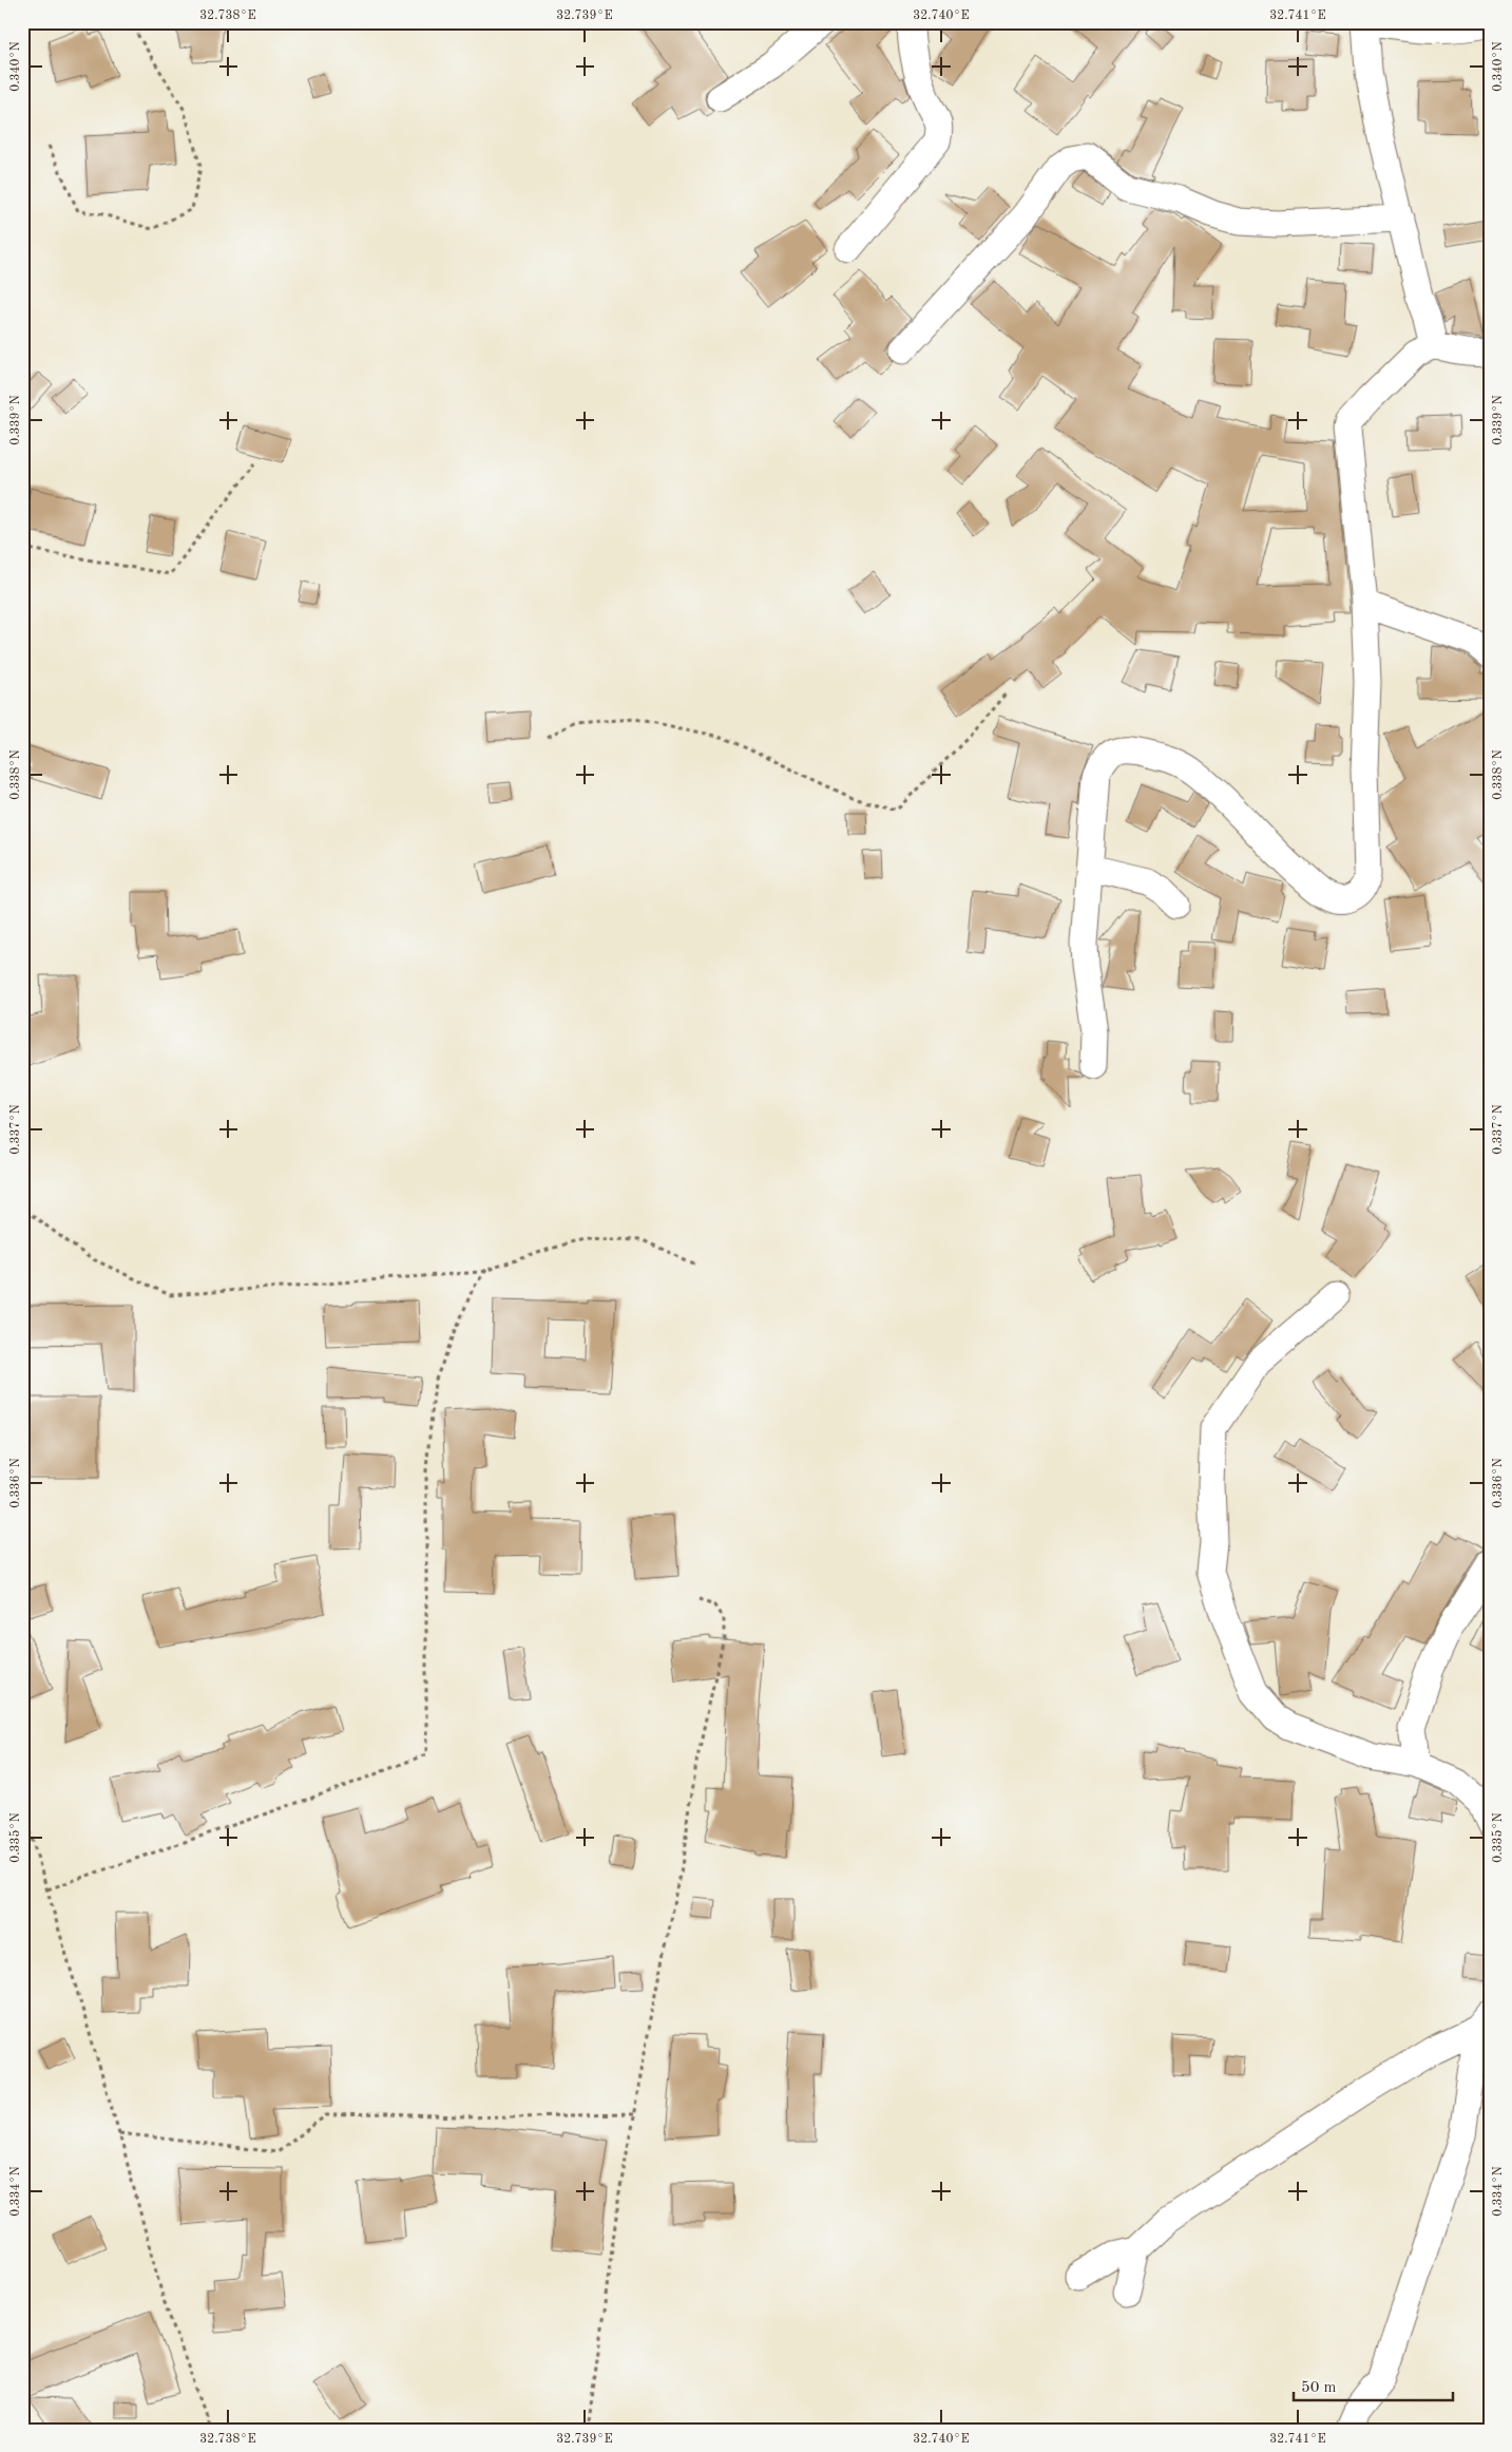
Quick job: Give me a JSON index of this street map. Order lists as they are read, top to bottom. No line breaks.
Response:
{"scale_bar":"50 m","coordinates":["32.738°E","32.739°E","32.740°E","32.741°E","0.340°N","0.339°N","0.338°N","0.337°N","0.336°N","0.335°N","0.334°N"]}
